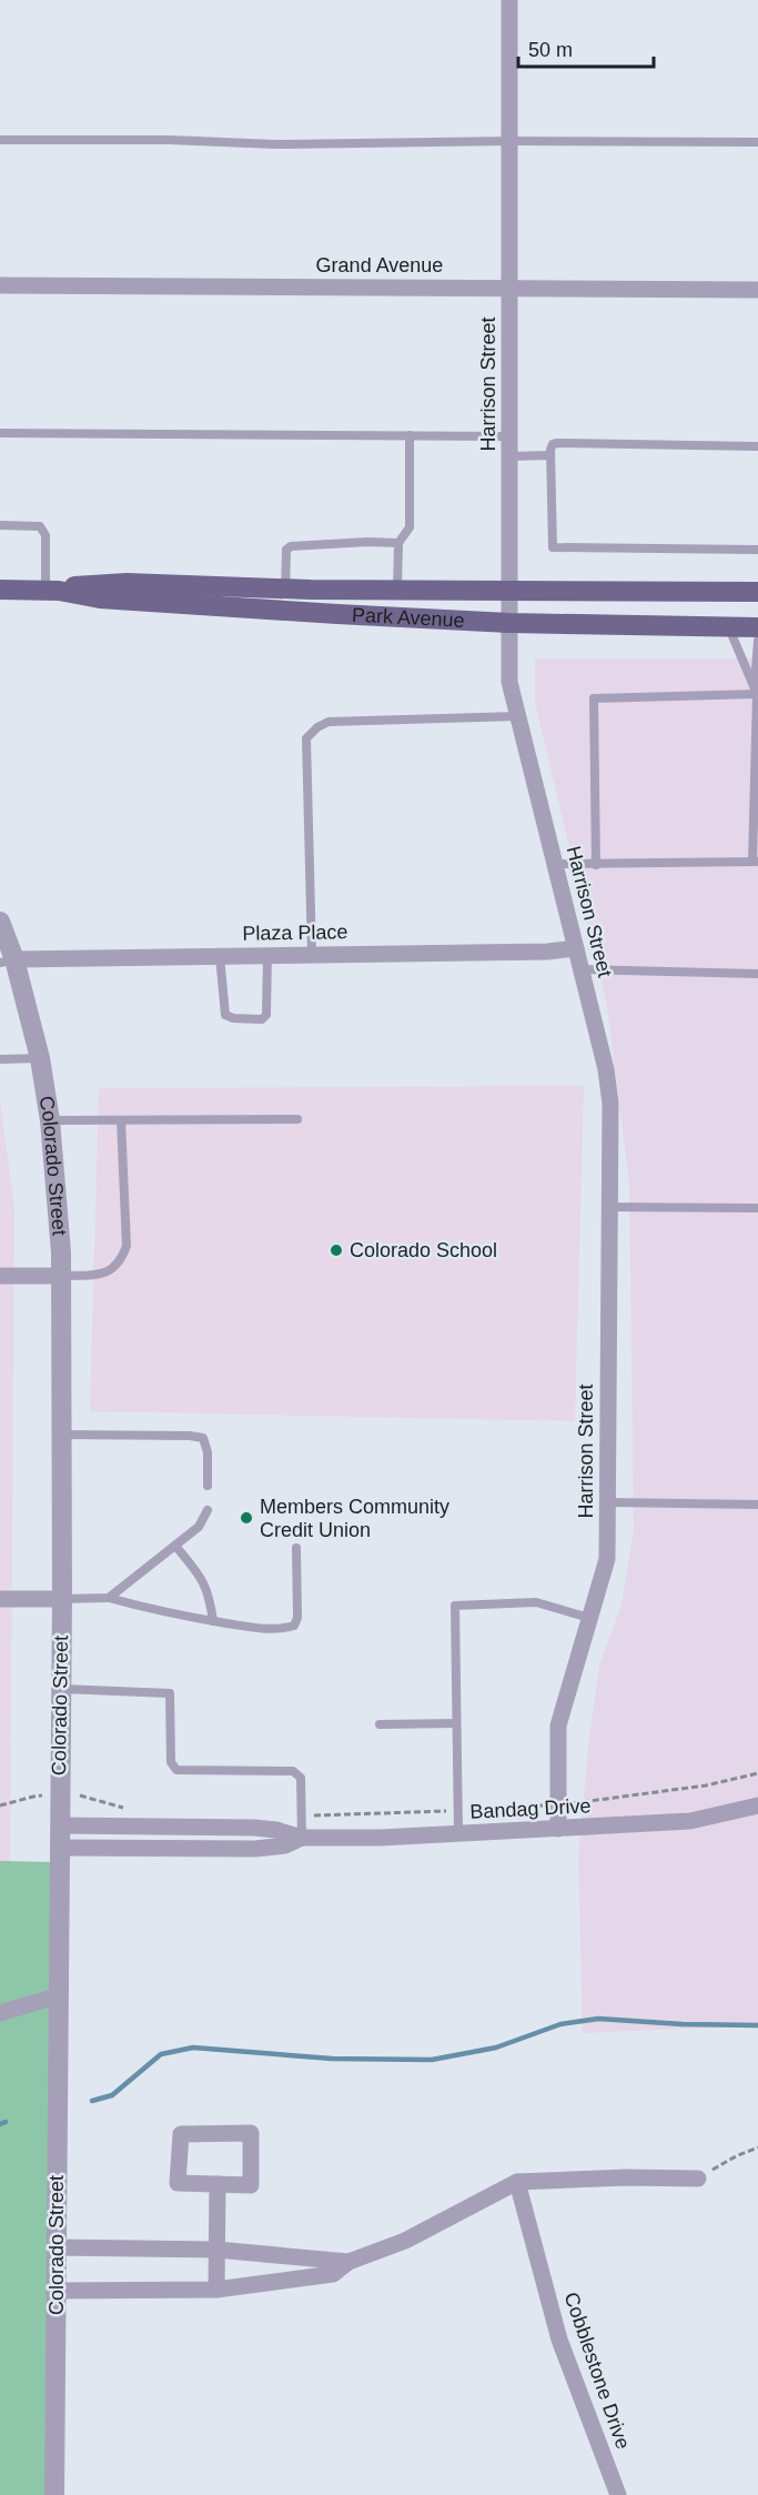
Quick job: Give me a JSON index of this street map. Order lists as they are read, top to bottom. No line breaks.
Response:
{"streets":{"main road":["Park Avenue"],"street":["Grand Avenue","Harrison Street","Plaza Place","Colorado Street","Bandag Drive","Cobblestone Drive"]},"crossings":[["Grand Avenue","Harrison Street"],["Harrison Street","Park Avenue"],["Harrison Street","Plaza Place"],["Harrison Street","Bandag Drive"],["Plaza Place","Colorado Street"],["Colorado Street","Bandag Drive"]],"places":["Colorado School","Members Community Credit Union"],"scale_bar":"50 m"}
